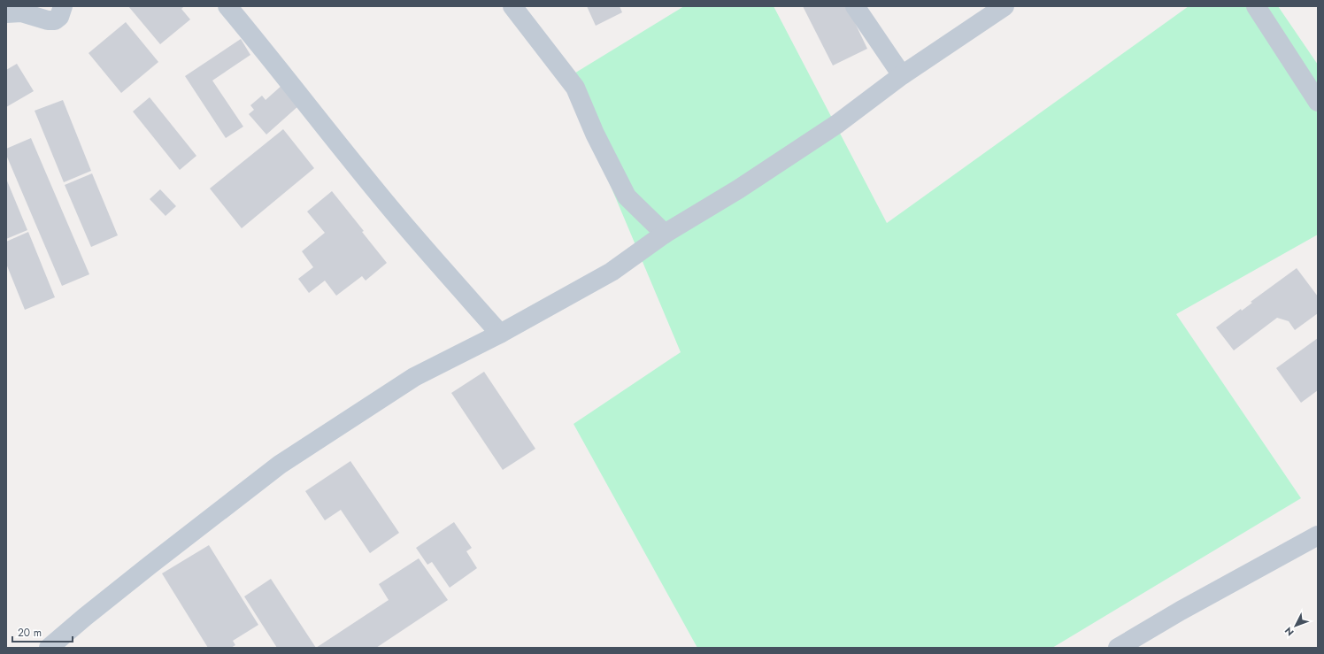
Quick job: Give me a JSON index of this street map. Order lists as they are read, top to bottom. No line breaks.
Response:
{"scale_bar":"20 m","north":"bottom left"}
